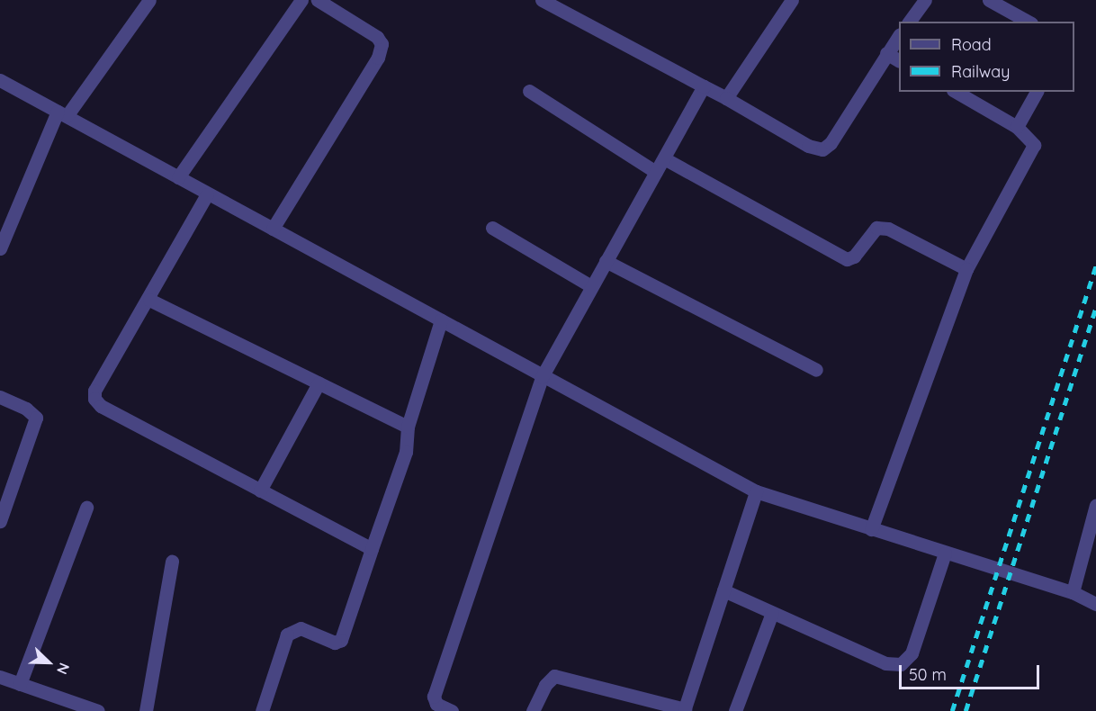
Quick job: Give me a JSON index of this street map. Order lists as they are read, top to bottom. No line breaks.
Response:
{"legend":["Road","Railway"],"scale_bar":"50 m","north":"bottom right"}
